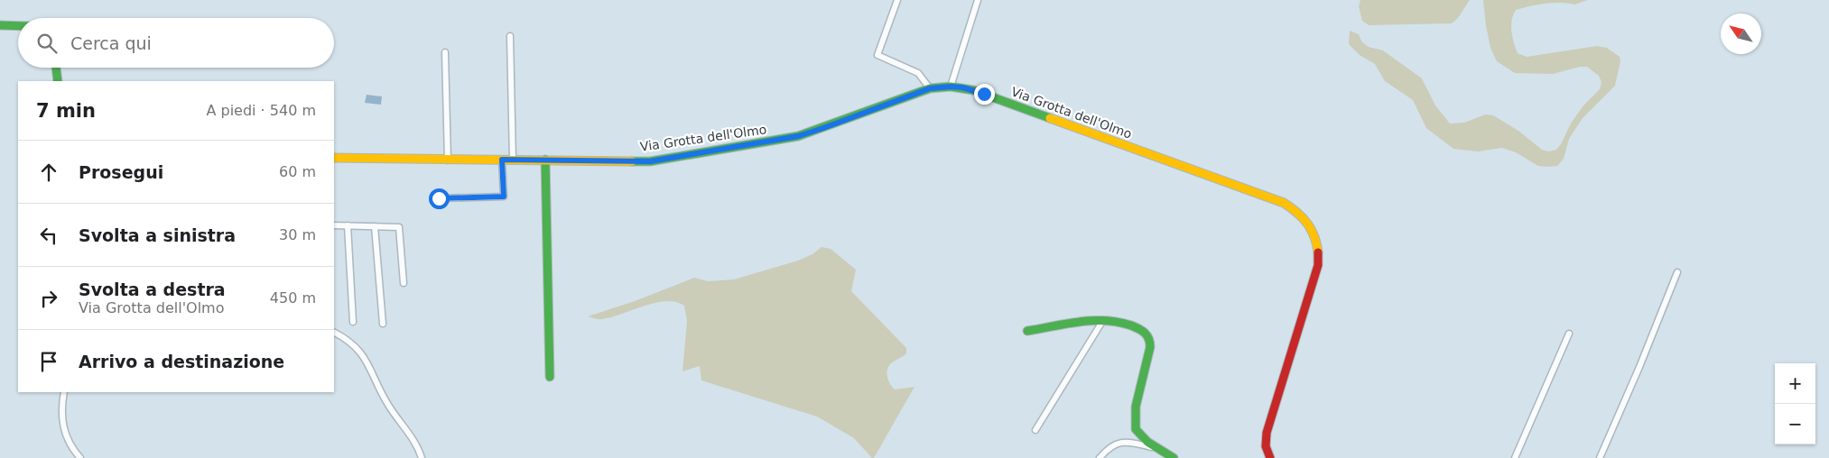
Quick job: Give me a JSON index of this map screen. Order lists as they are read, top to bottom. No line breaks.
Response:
{"streets":{"street":["Via Grotta dell'Olmo"]},"north":"top left","page":{"search":"Cerca qui","heading":["7 min","A piedi · 540 m"],"list":[["Prosegui","60 m"],["Svolta a sinistra","30 m"],["Svolta a destra","Via Grotta dell'Olmo","450 m"],"Arrivo a destinazione"],"map_buttons":["+","−"]}}
